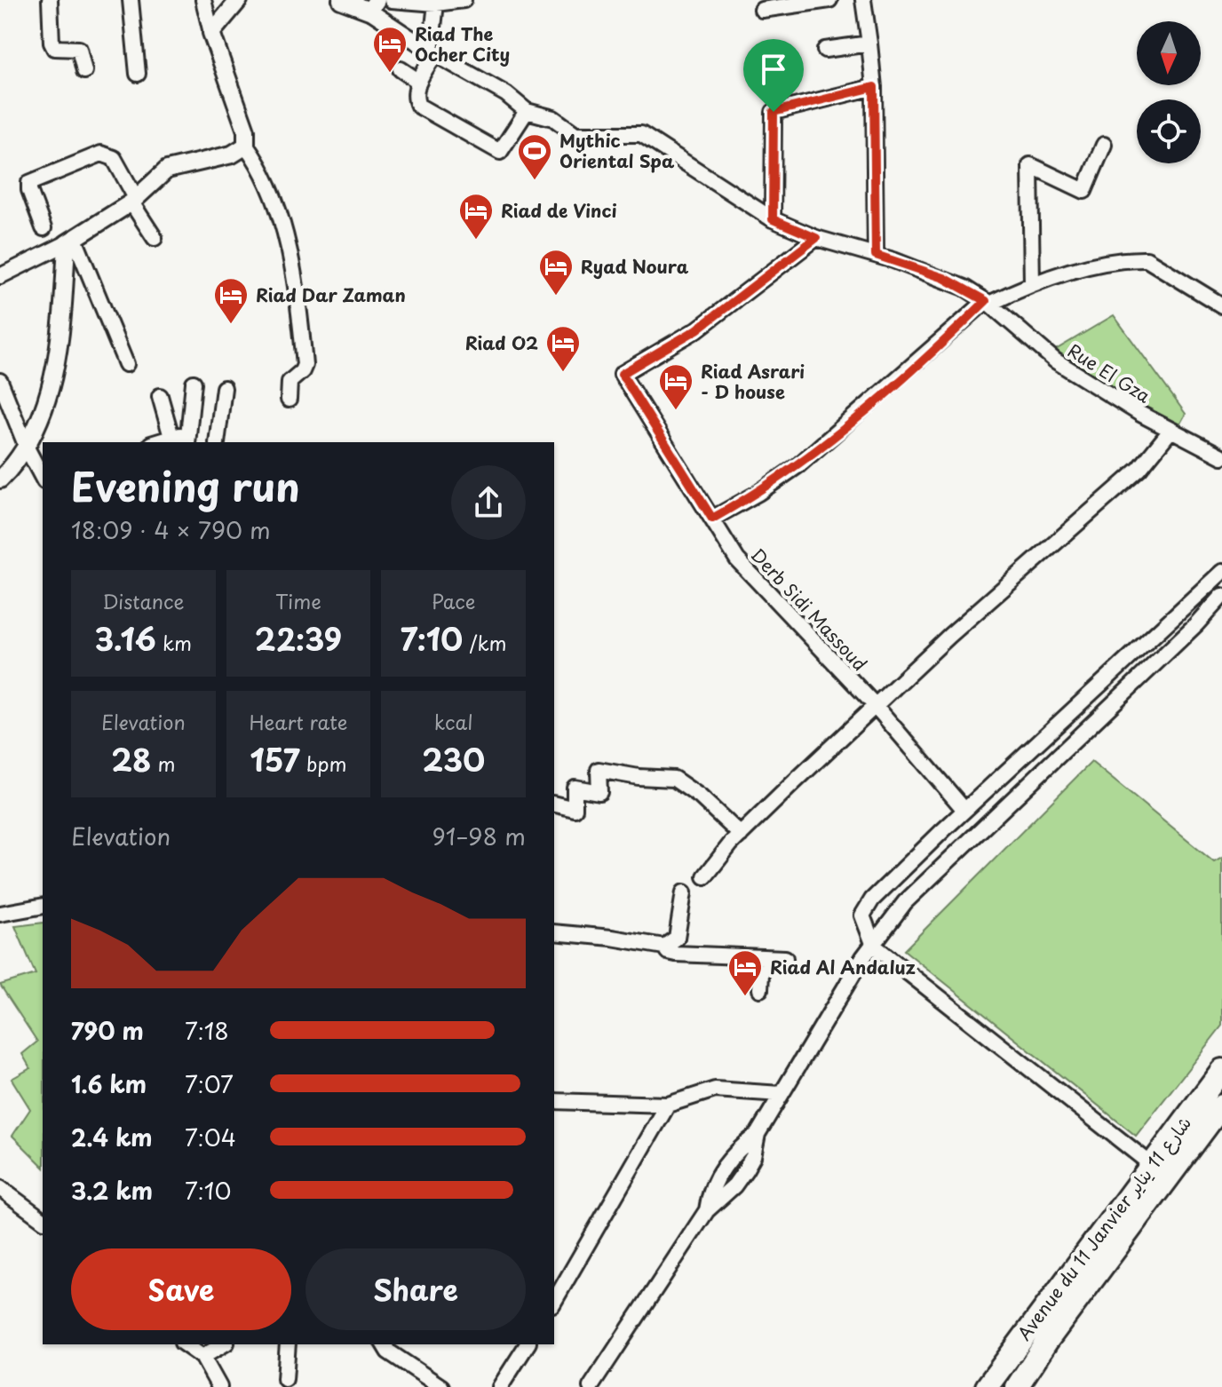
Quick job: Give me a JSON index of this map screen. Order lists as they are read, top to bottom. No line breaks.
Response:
{"streets":{"main road":["Avenue du 11 Janvier شارع 11 يناير"],"street":["Rue El Gza","Derb Sidi Massoud"]},"crossings":[["Rue El Gza","Derb Sidi Massoud"]],"places":{"hotel":["Riad The Ocher City","Riad de Vinci","Ryad Noura","Riad Dar Zaman","Riad O2","Riad Asrari - D house","Riad Al Andaluz"],"sports":["Mythic Oriental Spa"]},"north":"bottom","page":{"heading":["Evening run","18:09 · 4 × 790 m"],"stats":[["Distance","3.16 km"],["Time","22:39"],["Pace","7:10 /km"],["Elevation","28 m"],["Heart rate","157 bpm"],["kcal","230"]],"chart":["Elevation","91–98 m"],"list":[{"name":"790 m","note":"7:18"},{"name":"1.6 km","note":"7:07"},{"name":"2.4 km","note":"7:04"},{"name":"3.2 km","note":"7:10"}],"buttons":["Save","Share"]}}
